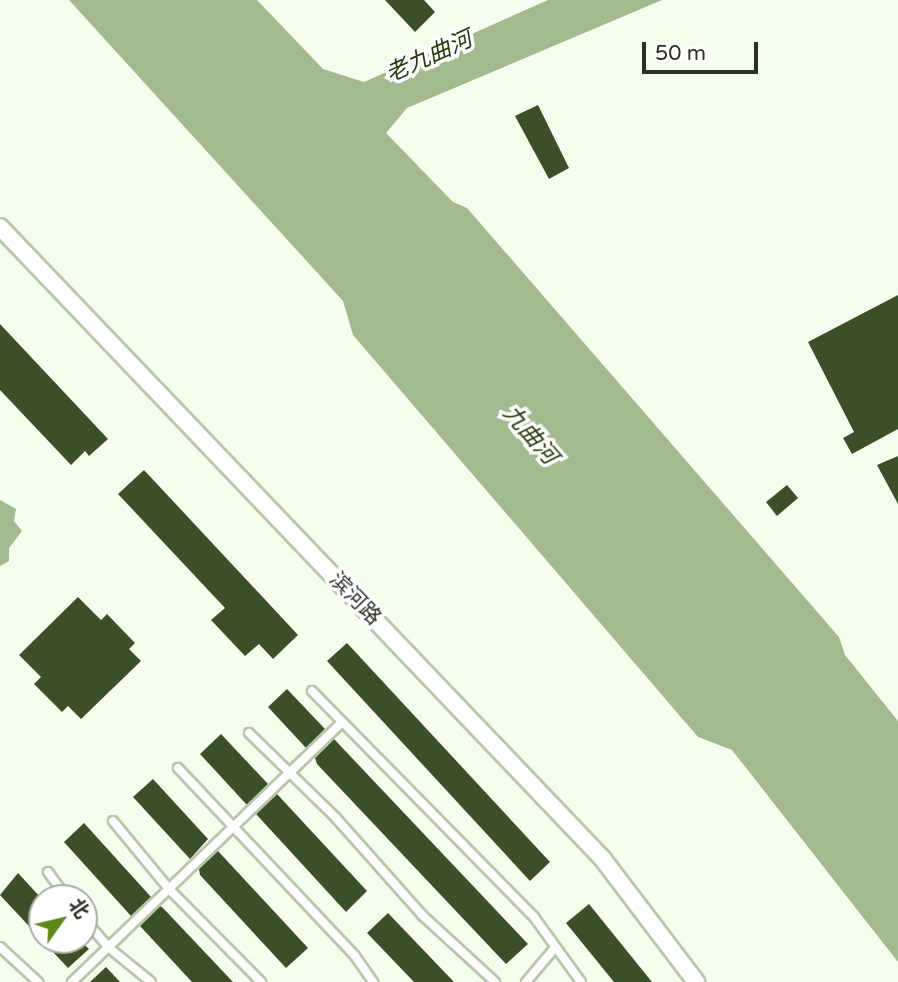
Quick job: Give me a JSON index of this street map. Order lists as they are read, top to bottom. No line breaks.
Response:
{"streets":{"street":["滨河路"]},"water":["老九曲河","九曲河"],"scale_bar":"50 m","north":"top right"}
